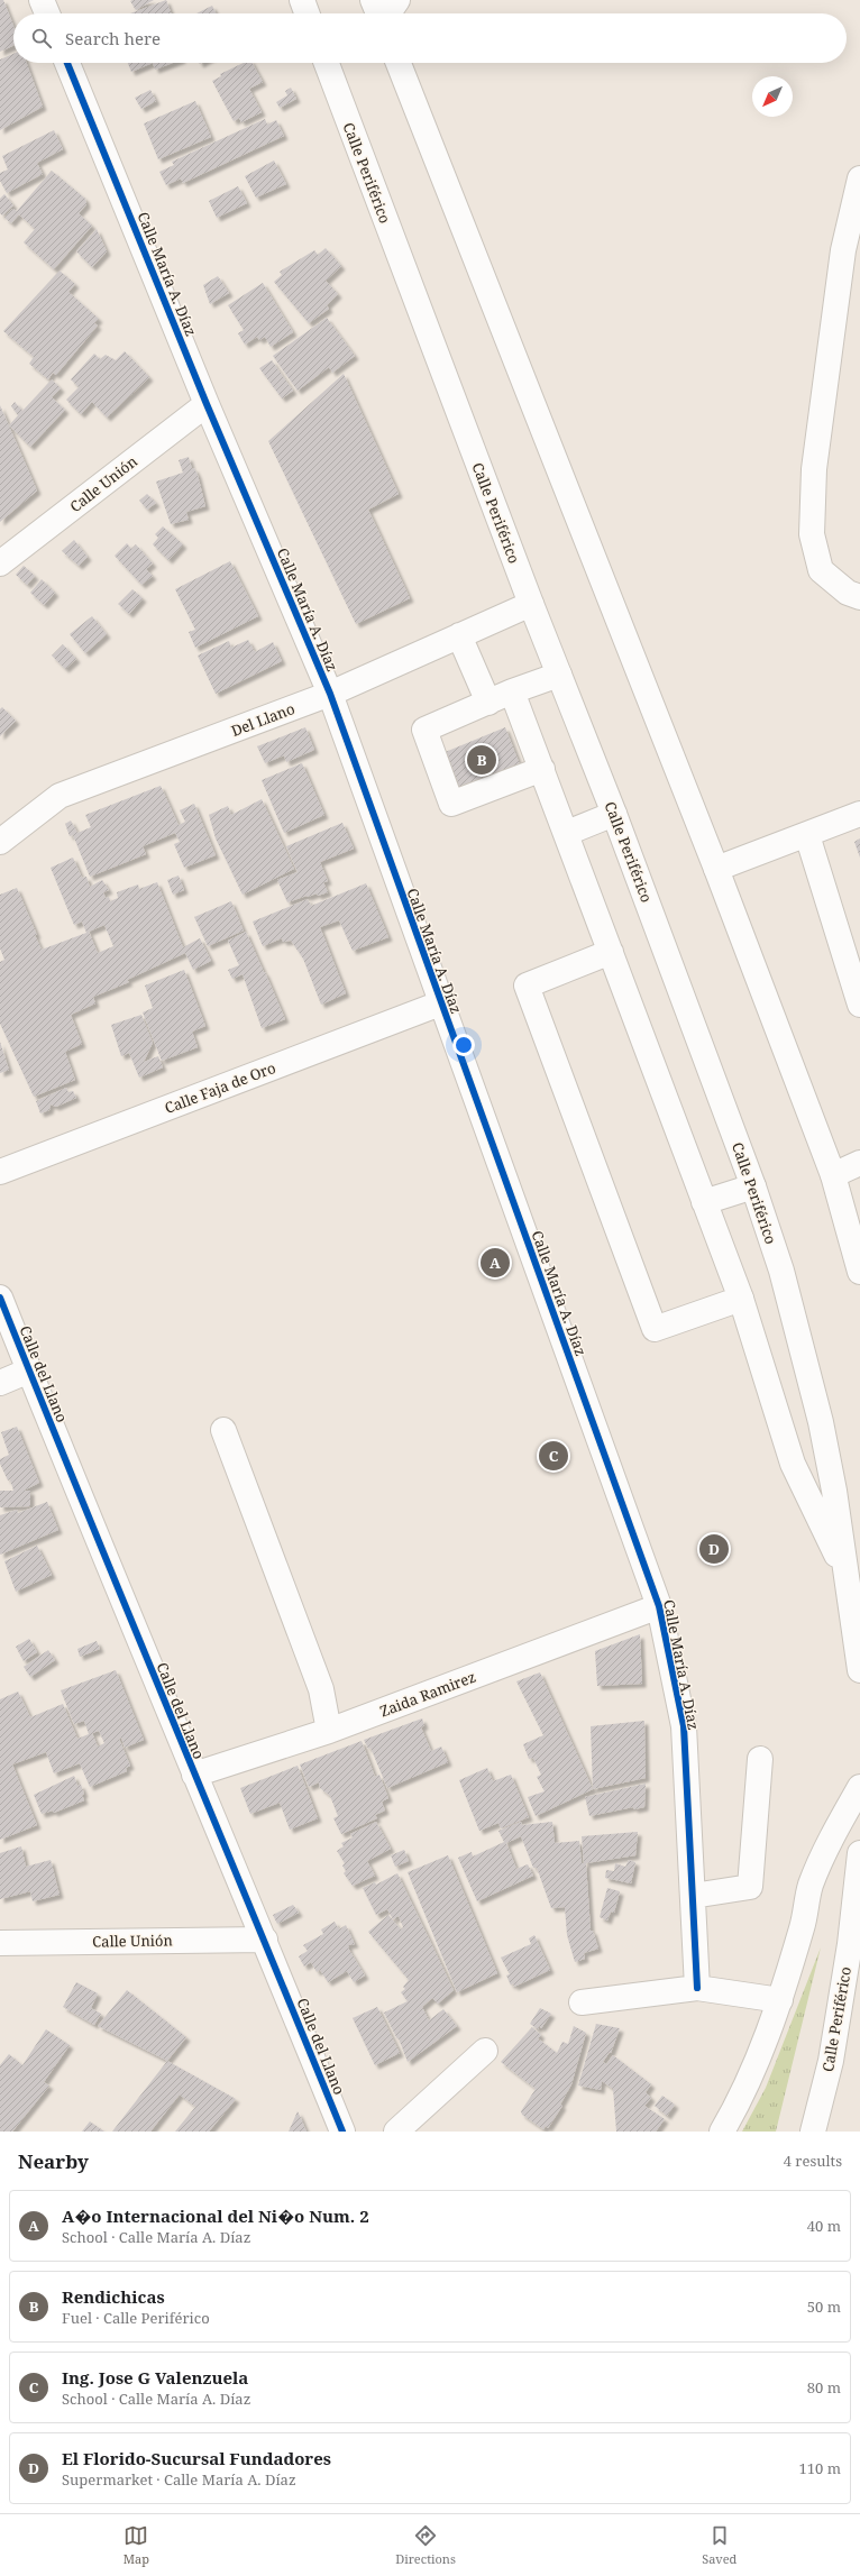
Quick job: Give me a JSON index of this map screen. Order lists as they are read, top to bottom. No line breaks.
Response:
{"streets":{"main road":["Calle Periférico","Calle María A. Díaz","Calle Unión","Del Llano","Calle Faja de Oro","Calle del Llano","Zaida Ramirez"]},"crossings":[["Calle Periférico","Del Llano"],["Calle María A. Díaz","Calle Unión"],["Calle María A. Díaz","Del Llano"],["Calle María A. Díaz","Calle Faja de Oro"],["Calle María A. Díaz","Zaida Ramirez"],["Calle Unión","Calle del Llano"],["Calle del Llano","Zaida Ramirez"]],"north":"bottom left","page":{"search":"Search here","pins":["B","A","C","D"],"heading":["Nearby","4 results"],"list":[{"mark":"A","name":"A�o Internacional del Ni�o Num. 2","note":"School · Calle María A. Díaz","value":"40 m"},{"mark":"B","name":"Rendichicas","note":"Fuel · Calle Periférico","value":"50 m"},{"mark":"C","name":"Ing. Jose G Valenzuela","note":"School · Calle María A. Díaz","value":"80 m"},{"mark":"D","name":"El Florido-Sucursal Fundadores","note":"Supermarket · Calle María A. Díaz","value":"110 m"}],"nav":["Map","Directions","Saved"]}}
